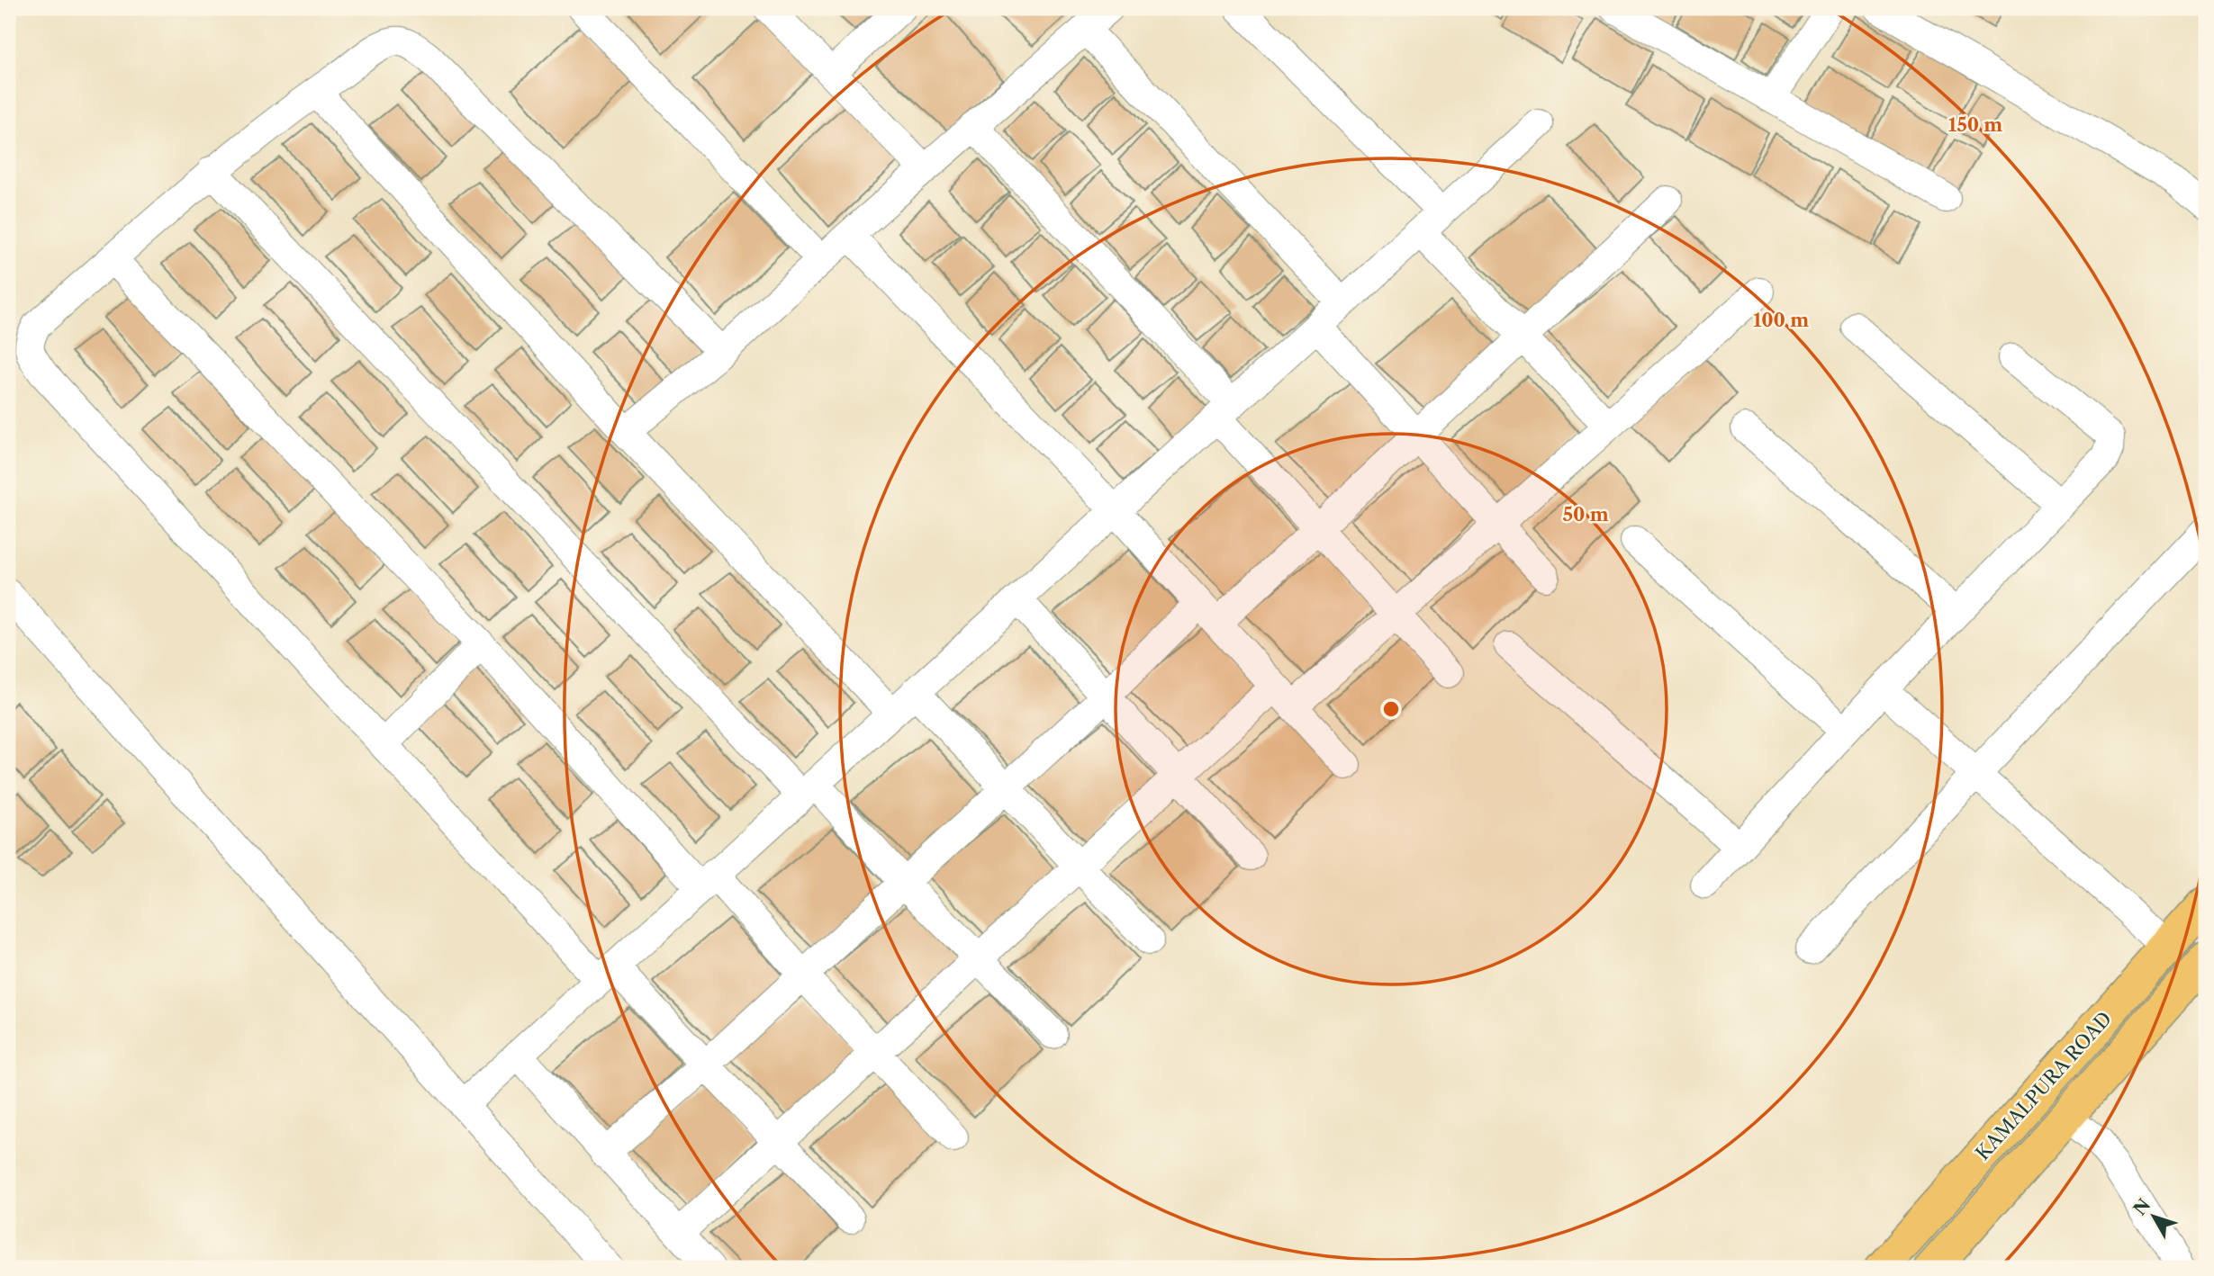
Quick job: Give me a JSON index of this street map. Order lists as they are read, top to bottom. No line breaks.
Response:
{"streets":{"main road":["KAMALPURA ROAD"]},"north":"top left","rings":["150 m","100 m","50 m"]}
